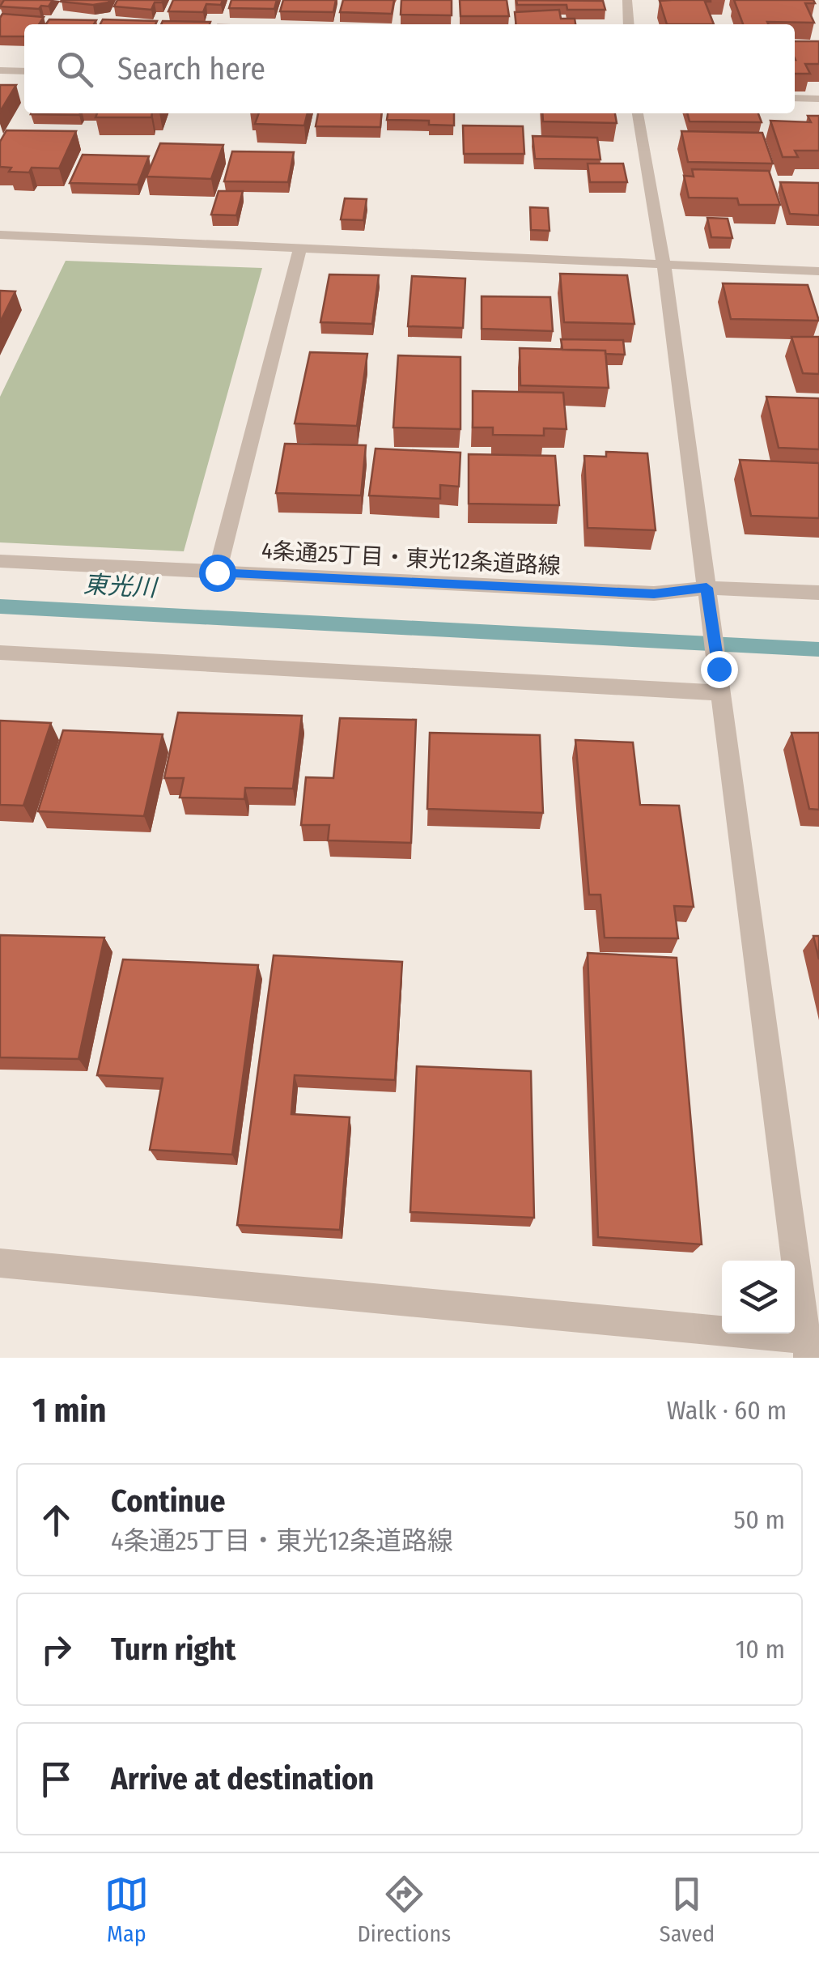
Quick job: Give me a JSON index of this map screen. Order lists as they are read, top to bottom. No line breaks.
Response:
{"streets":{"street":["4条通25丁目・東光12条道路線"]},"water":["東光川"],"page":{"search":"Search here","heading":["1 min","Walk · 60 m"],"list":[["Continue","4条通25丁目・東光12条道路線","50 m"],["Turn right","10 m"],"Arrive at destination"],"nav":["Map","Directions","Saved"]}}
